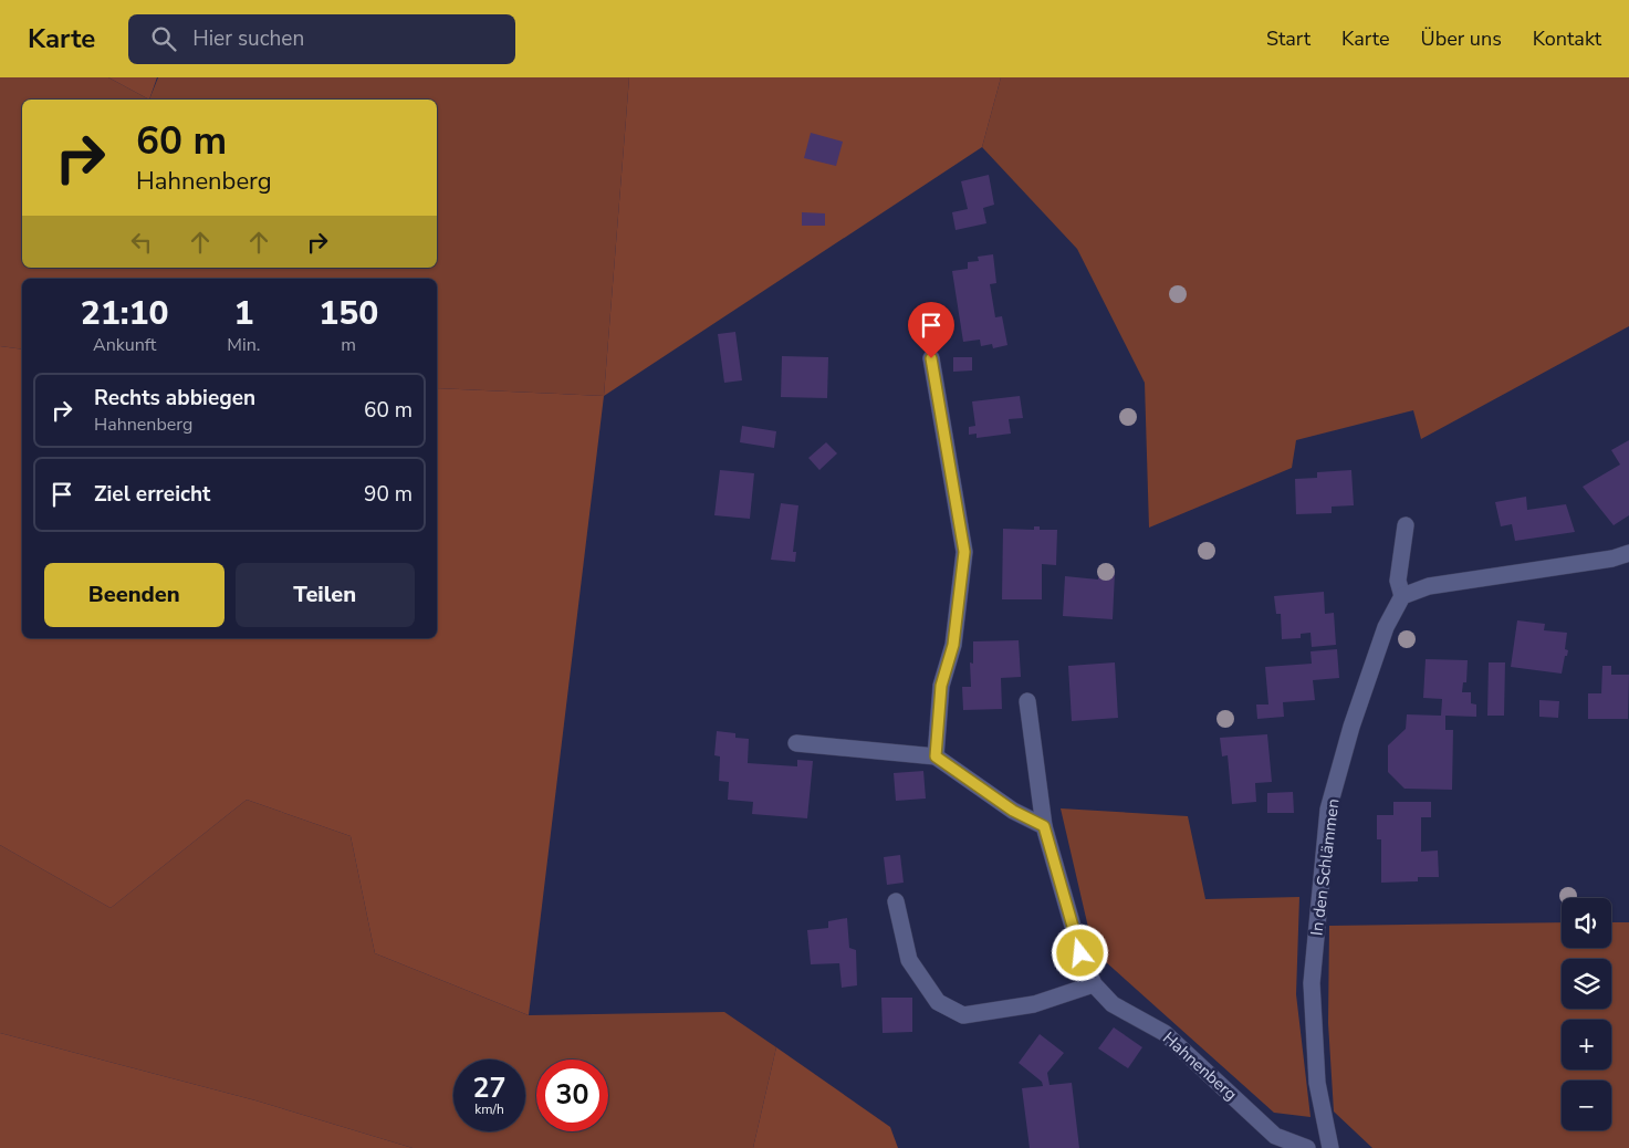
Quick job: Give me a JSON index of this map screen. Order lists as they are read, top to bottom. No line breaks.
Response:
{"streets":{"street":["In den Schlämmen","Hahnenberg"]},"page":{"header":"Karte","search":"Hier suchen","nav":["Start","Karte","Über uns","Kontakt"],"turn":["60 m","Hahnenberg"],"eta":["21:10","Ankunft","1","Min.","150","m"],"list":[{"name":"Rechts abbiegen","note":"Hahnenberg","value":"60 m"},{"name":"Ziel erreicht","value":"90 m"}],"buttons":["Beenden","Teilen"],"map_buttons":["+","−"],"speed":"27 km/h","limit":"30"}}
